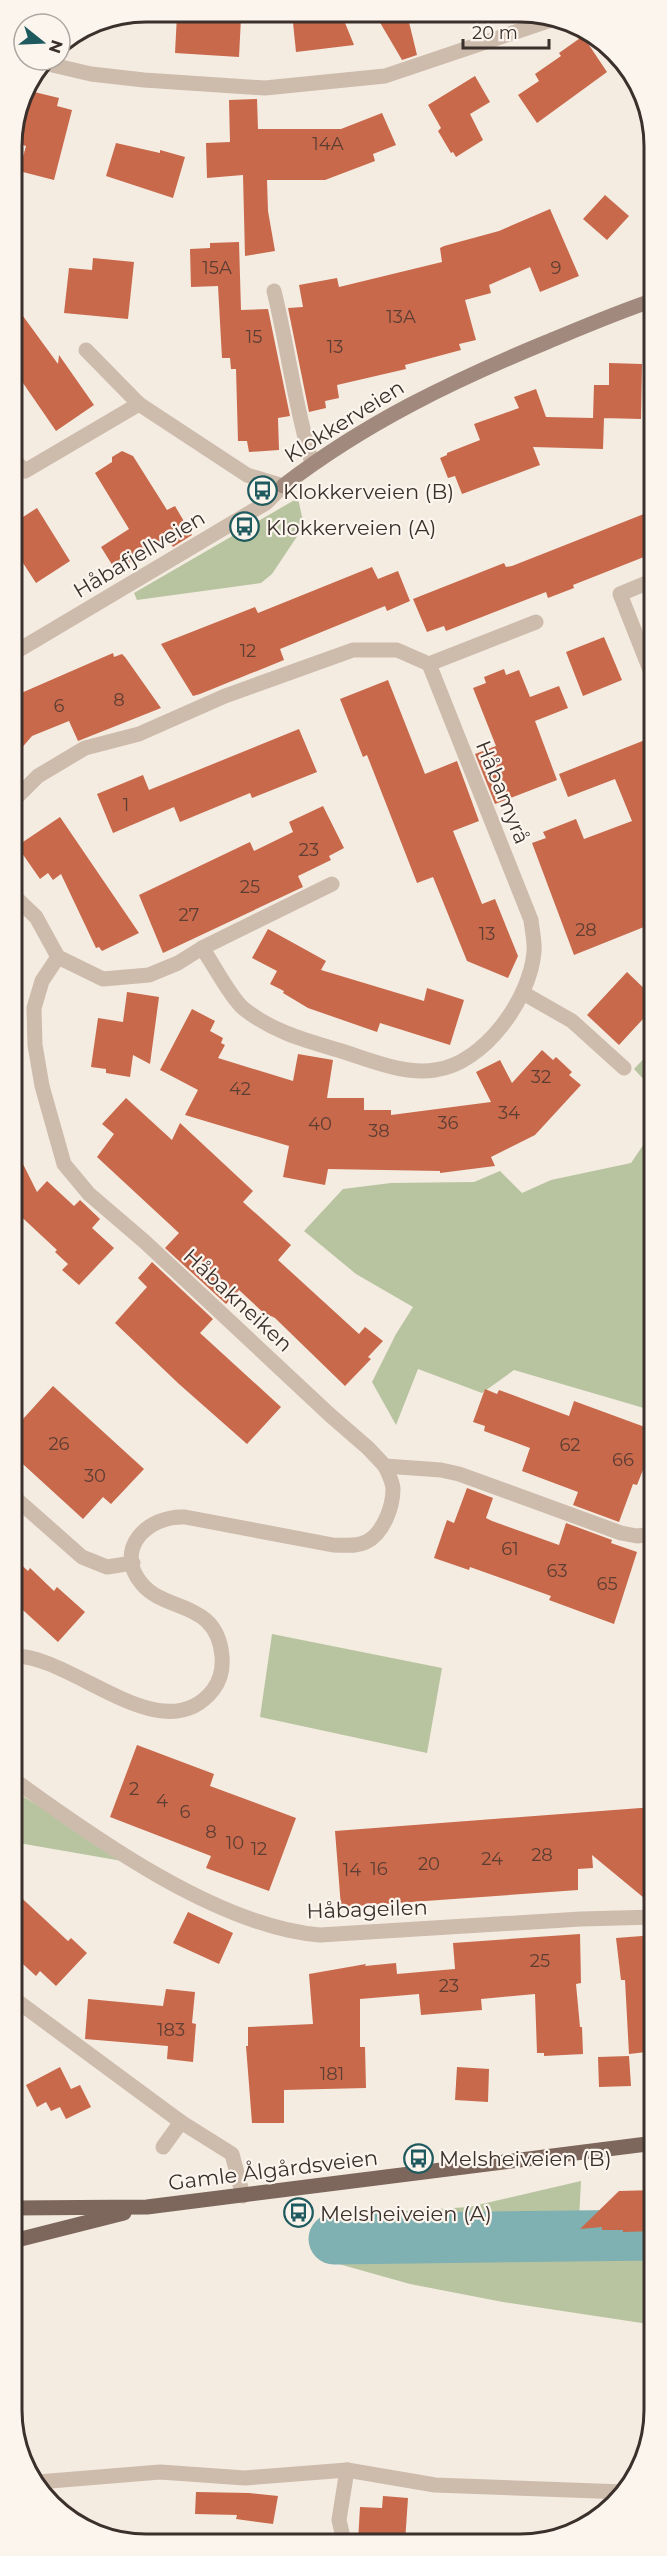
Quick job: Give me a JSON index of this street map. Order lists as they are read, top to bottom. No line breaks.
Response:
{"streets":{"main road":["Gamle Ålgårdsveien"],"street":["Klokkerveien","Håbafjellveien","Håbamyrå","Håbakneiken","Håbageilen"]},"crossings":[["Klokkerveien","Håbafjellveien"]],"places":{"bus stop":["Klokkerveien (B)","Klokkerveien (A)","Melsheiveien (B)","Melsheiveien (A)"]},"house_numbers":["14A","15A","9","13A","15","13","12","8","6","1","23","25","27","28","13","32","42","34","36","40","38","26","62","66","30","61","63","65","2","4","6","8","10","12","28","24","20","16","14","25","23","183","181"],"scale_bar":"20 m","north":"right"}
